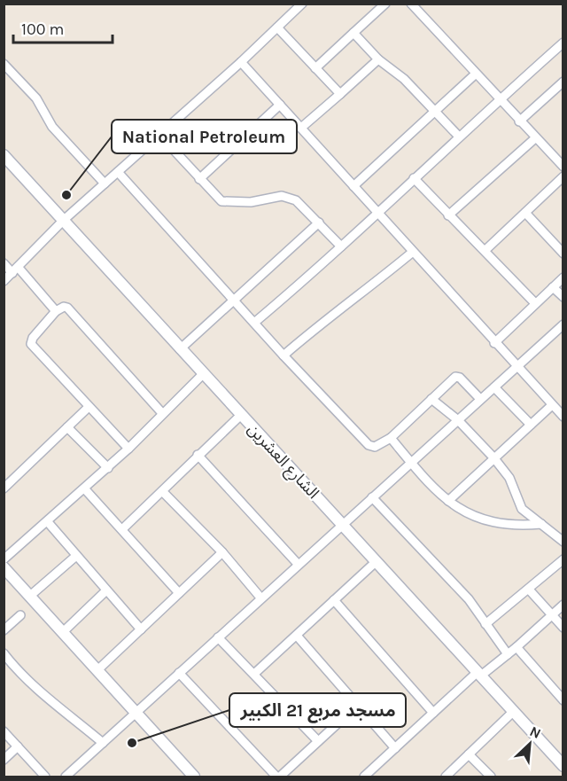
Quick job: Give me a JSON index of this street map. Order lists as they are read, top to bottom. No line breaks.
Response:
{"streets":{"street":["الشارع العشرين"]},"places":["National Petroleum","مسجد مربع 21 الكبير"],"scale_bar":"100 m","north":"top right"}
